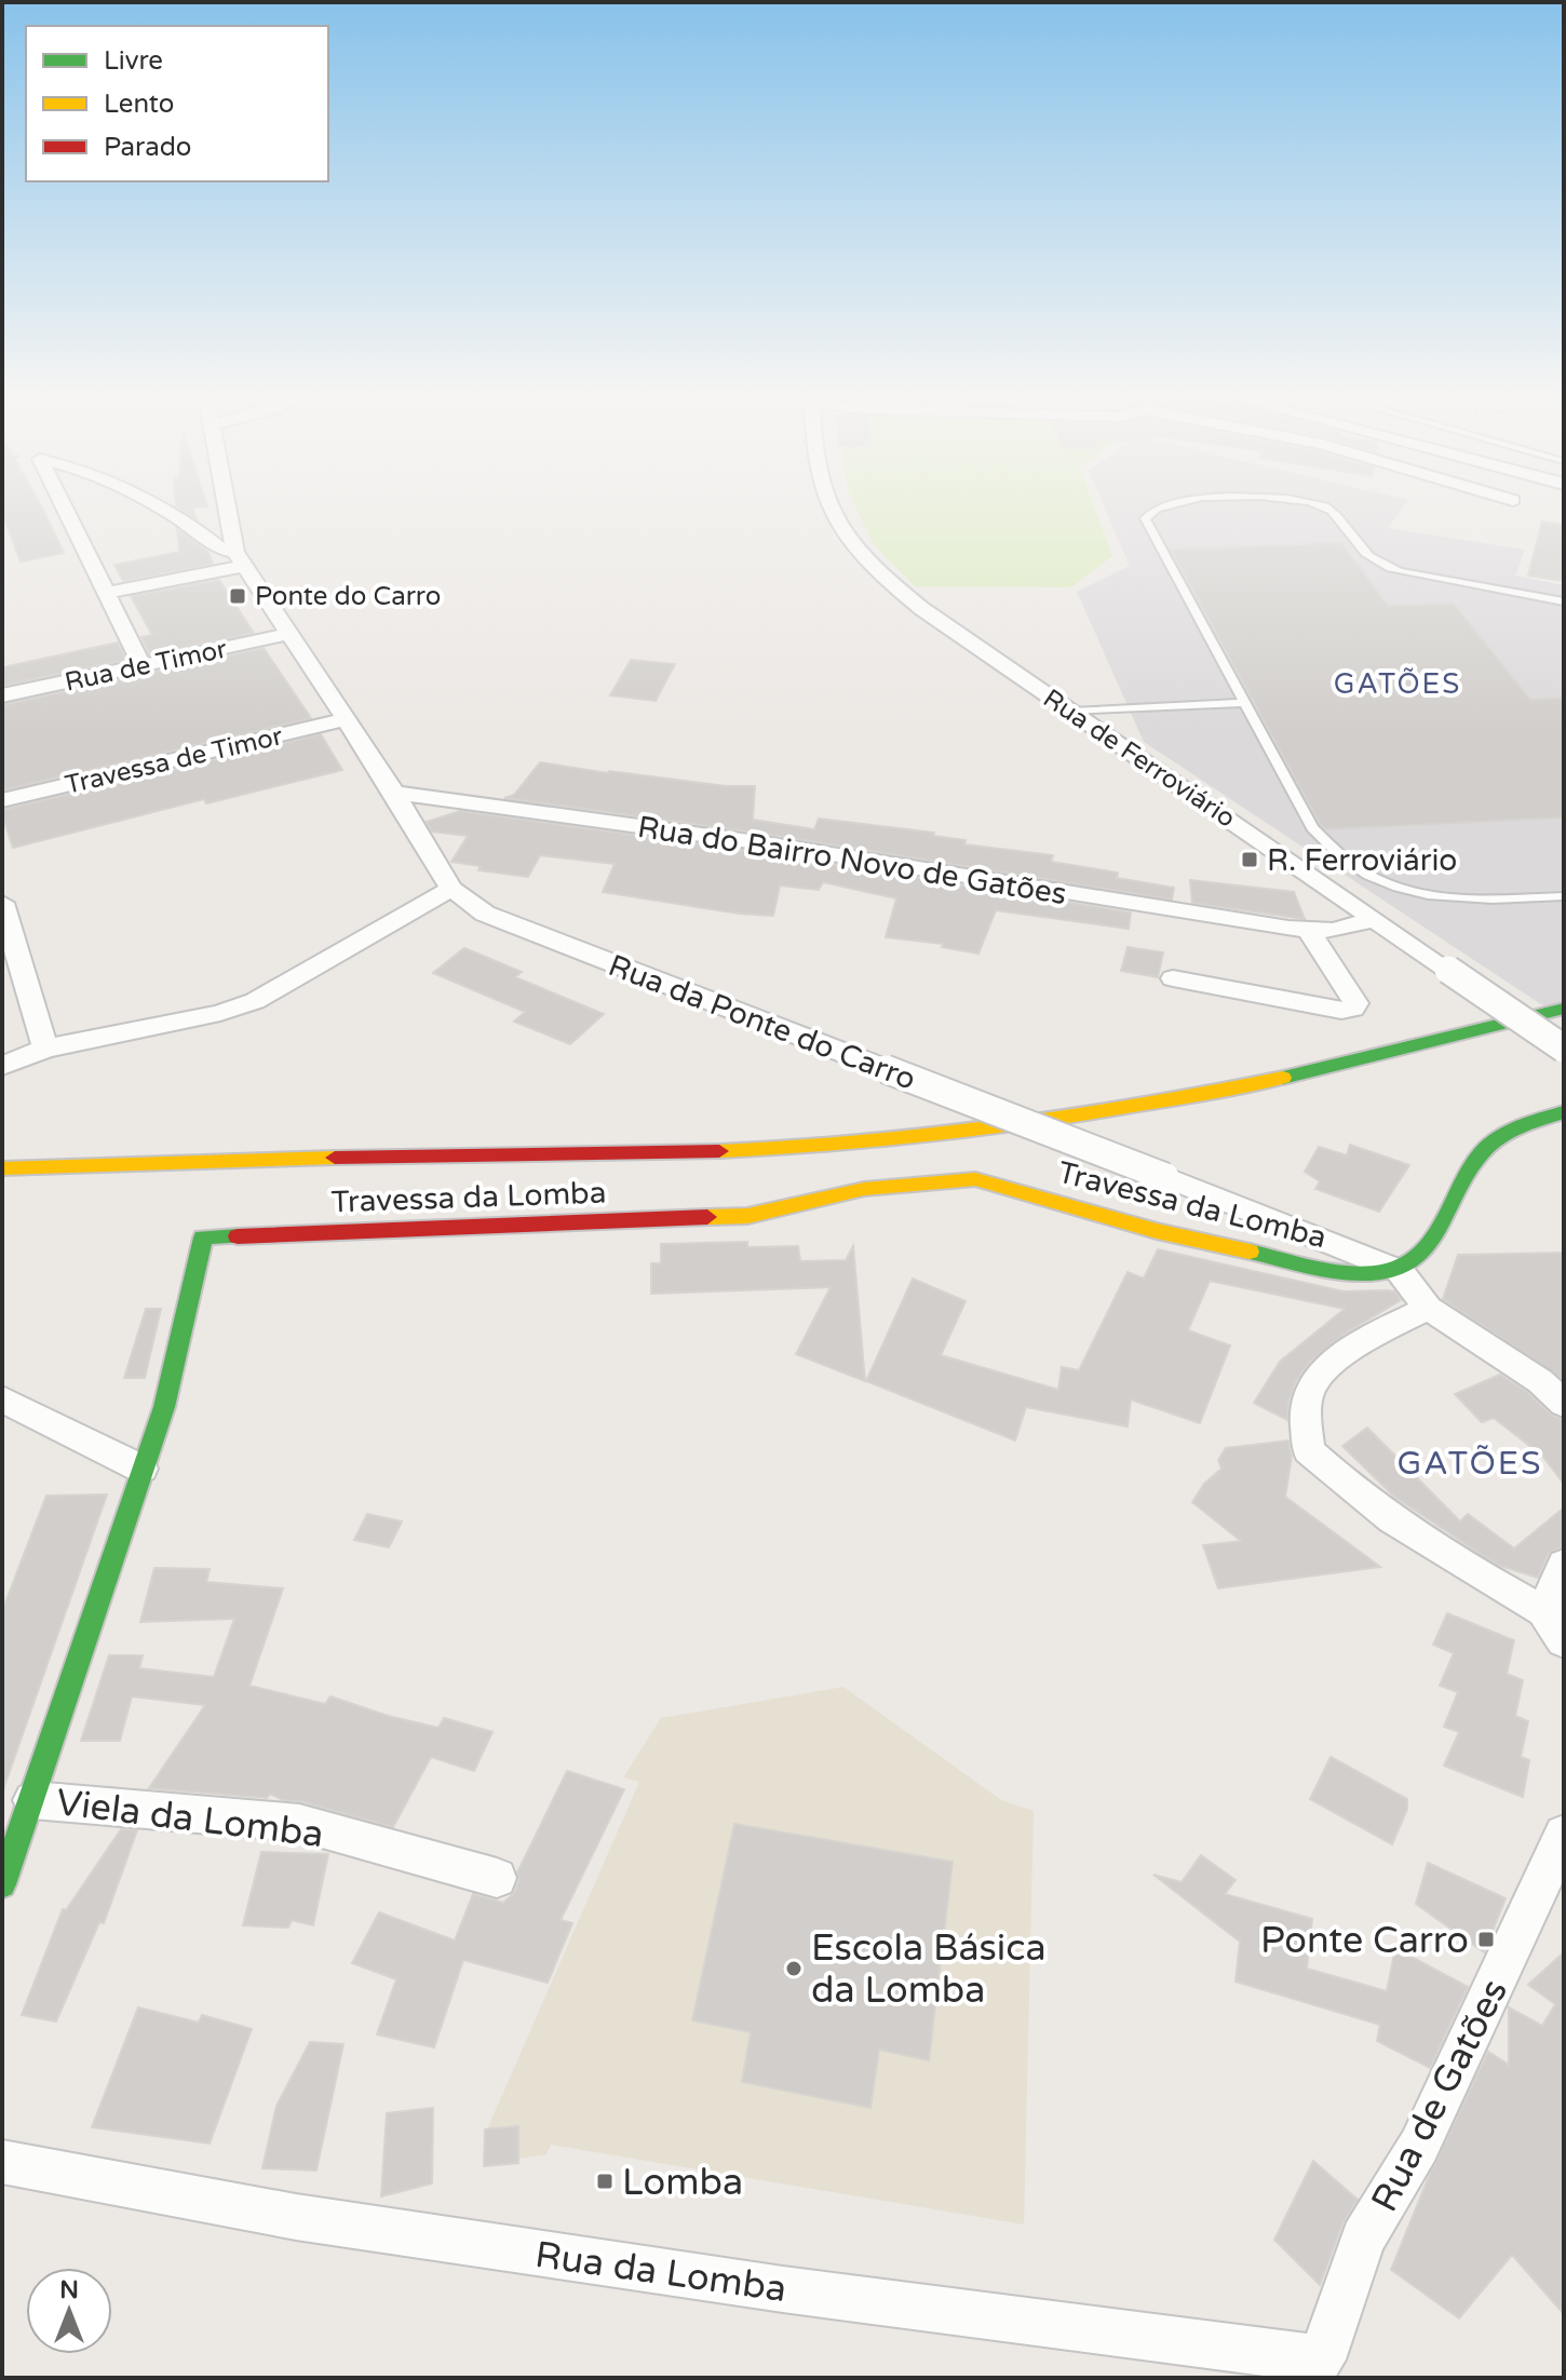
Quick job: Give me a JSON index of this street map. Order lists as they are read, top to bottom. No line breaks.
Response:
{"streets":{"main road":["Travessa da Lomba"],"street":["Rua de Timor","Rua de Ferroviário","Travessa de Timor","Rua do Bairro Novo de Gatões","Rua da Ponte do Carro","Viela da Lomba","Rua de Gatões","Rua da Lomba"]},"crossings":[["Rua de Timor","Rua da Ponte do Carro"],["Rua de Ferroviário","Rua do Bairro Novo de Gatões"],["Travessa de Timor","Rua da Ponte do Carro"],["Rua do Bairro Novo de Gatões","Rua da Ponte do Carro"],["Rua da Ponte do Carro","Travessa da Lomba"],["Travessa da Lomba","Viela da Lomba"],["Rua de Gatões","Rua da Lomba"]],"districts":["GATÕES","GATÕES"],"places":{"transit":["Ponte do Carro","R. Ferroviário","Ponte Carro","Lomba"],"other":["Escola Básica da Lomba"]},"legend":["Livre","Lento","Parado"],"north":"top"}
